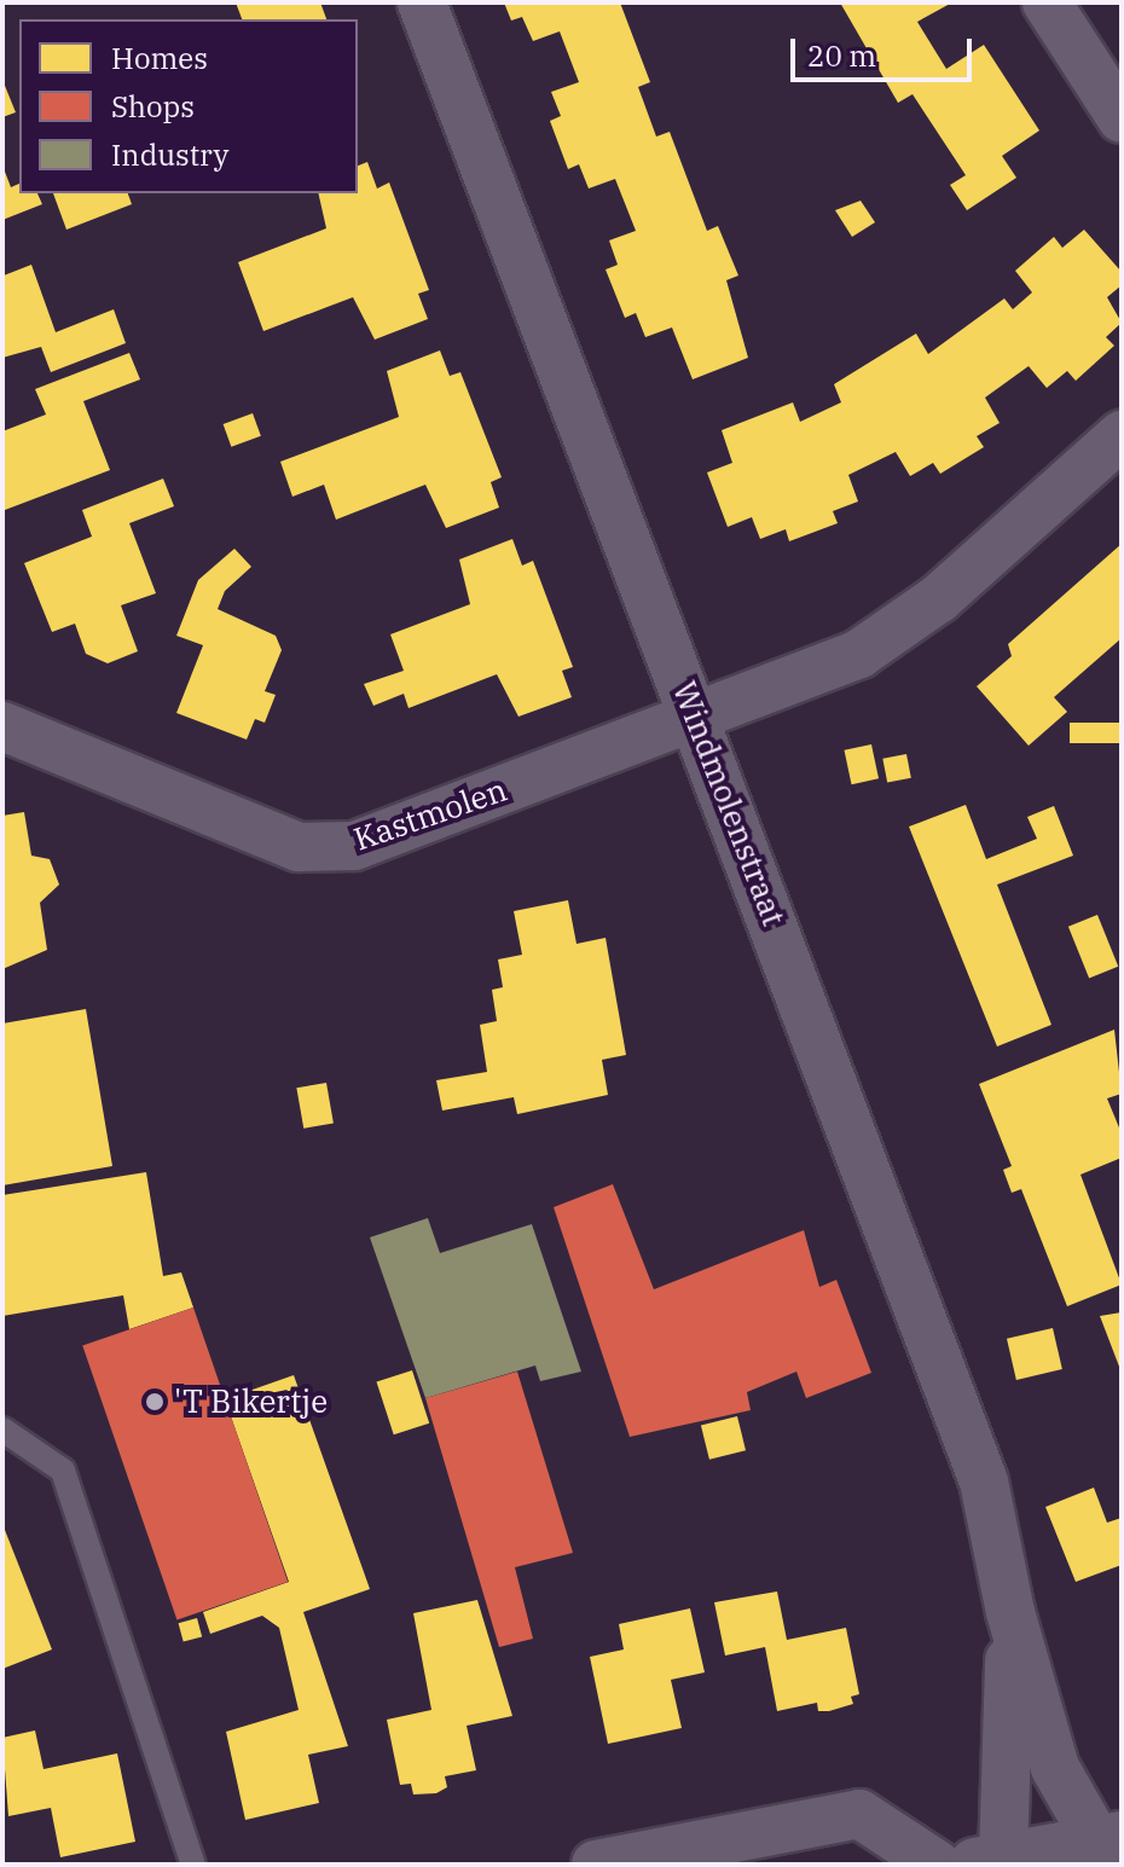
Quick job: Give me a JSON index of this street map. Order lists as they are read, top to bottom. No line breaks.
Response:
{"streets":{"street":["Windmolenstraat","Kastmolen"]},"crossings":[["Windmolenstraat","Kastmolen"]],"places":["'T Bikertje"],"legend":["Homes","Shops","Industry"],"scale_bar":"20 m"}
